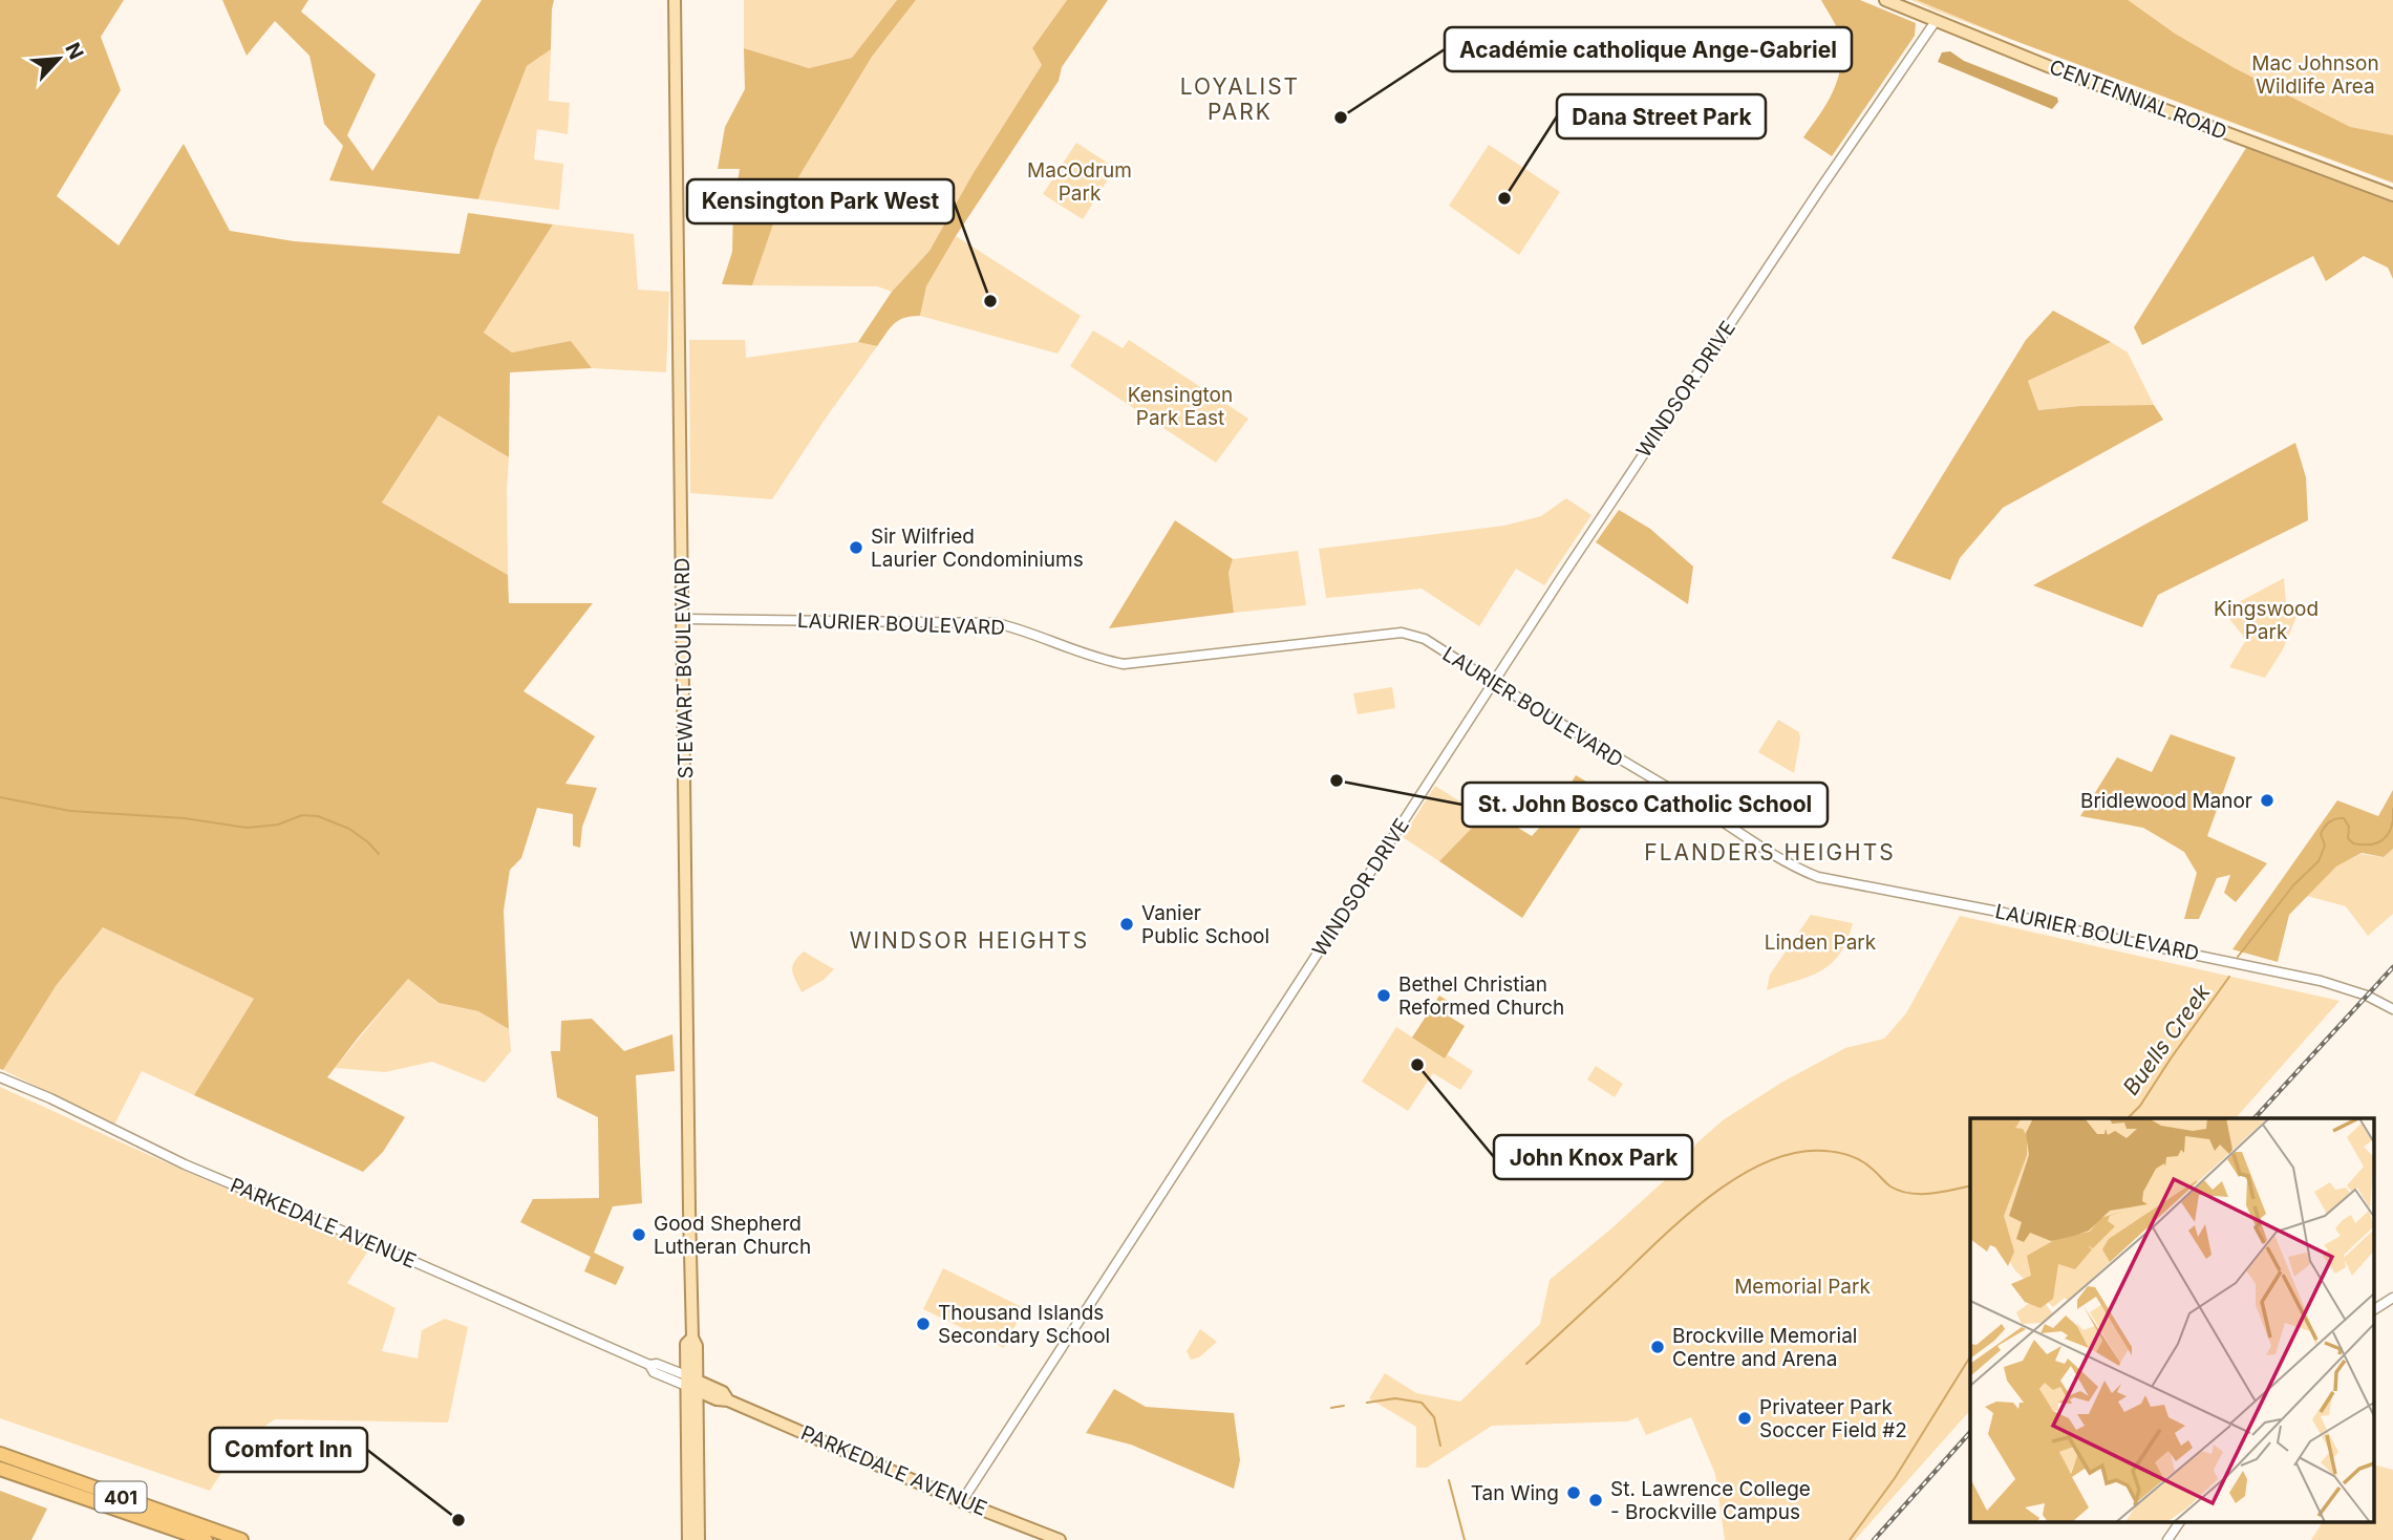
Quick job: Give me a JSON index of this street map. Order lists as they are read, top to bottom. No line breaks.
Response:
{"streets":{"highway":["401"],"main road":["CENTENNIAL ROAD","STEWART BOULEVARD","PARKEDALE AVENUE"],"street":["WINDSOR DRIVE","LAURIER BOULEVARD"]},"crossings":[["CENTENNIAL ROAD","WINDSOR DRIVE"],["WINDSOR DRIVE","LAURIER BOULEVARD"],["WINDSOR DRIVE","PARKEDALE AVENUE"],["LAURIER BOULEVARD","STEWART BOULEVARD"],["STEWART BOULEVARD","PARKEDALE AVENUE"]],"districts":["LOYALIST PARK","FLANDERS HEIGHTS","WINDSOR HEIGHTS"],"water":["Buells Creek"],"parks":["Mac Johnson Wildlife Area","MacOdrum Park","Kensington Park East","Kingswood Park","Linden Park","Memorial Park"],"places":["Académie catholique Ange-Gabriel","Dana Street Park","Kensington Park West","Sir Wilfried Laurier Condominiums","St. John Bosco Catholic School","Bridlewood Manor","Vanier Public School","Bethel Christian Reformed Church","John Knox Park","Good Shepherd Lutheran Church","Thousand Islands Secondary School","Brockville Memorial Centre and Arena","Privateer Park Soccer Field #2","Tan Wing","St. Lawrence College - Brockville Campus","Comfort Inn"],"north":"top right"}
